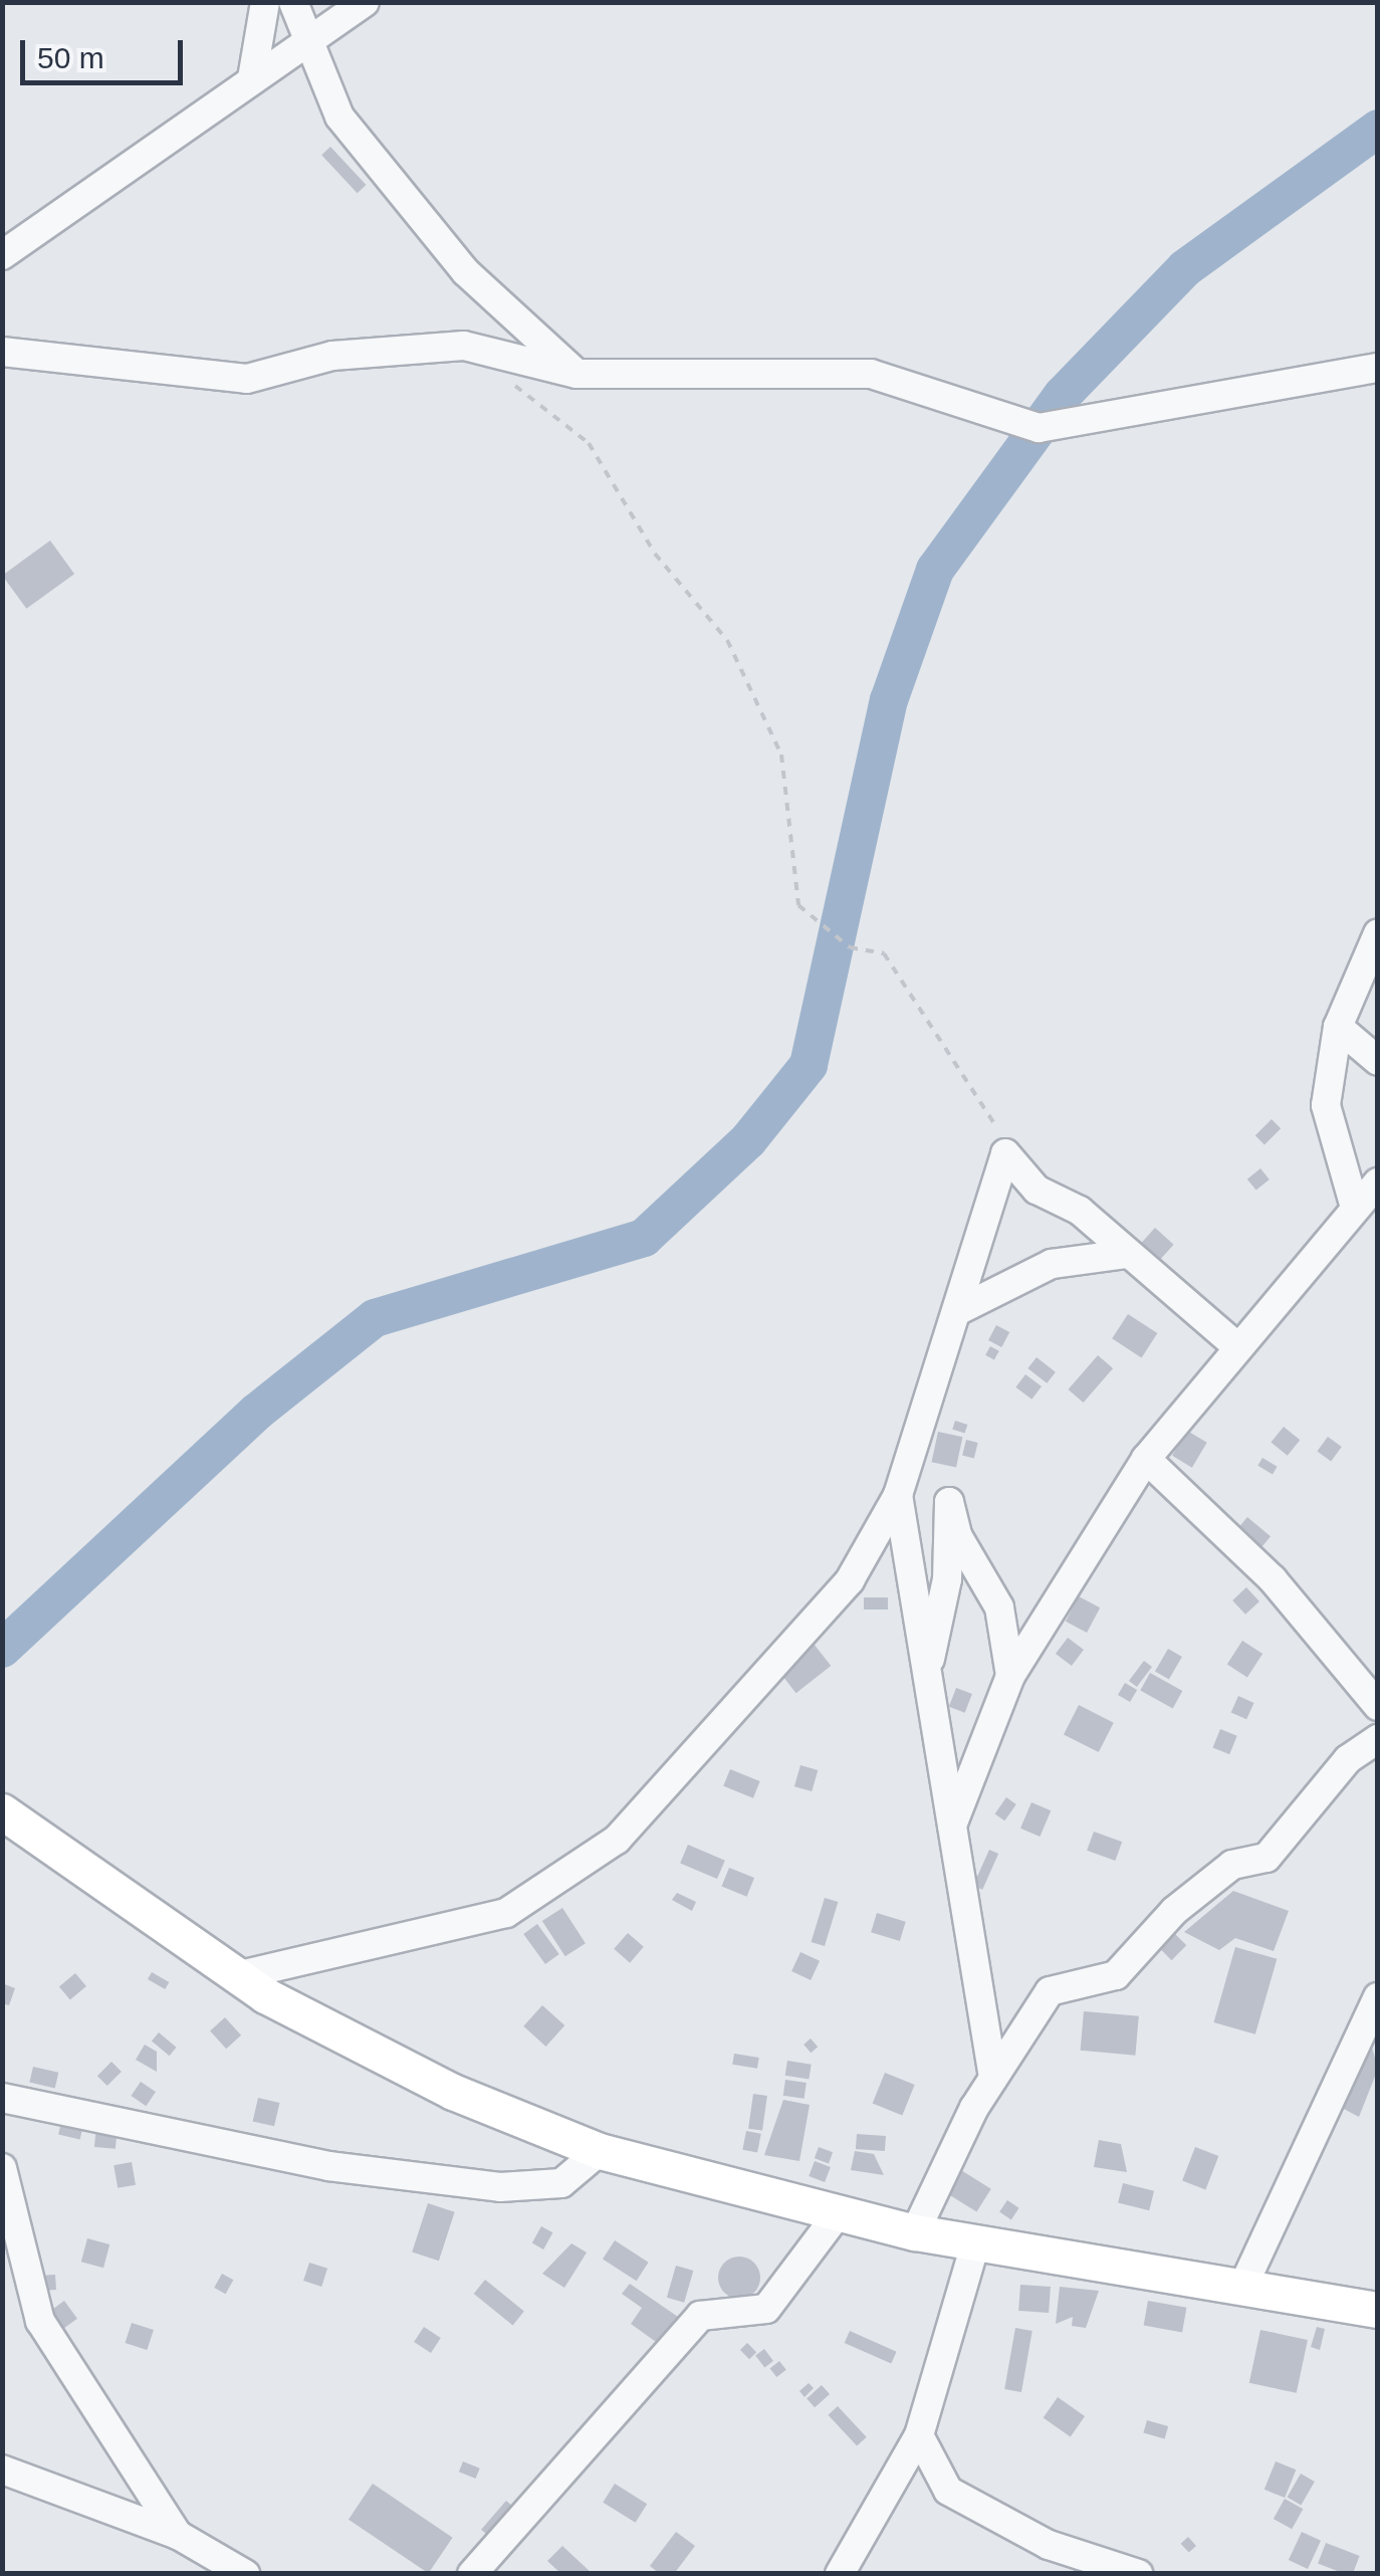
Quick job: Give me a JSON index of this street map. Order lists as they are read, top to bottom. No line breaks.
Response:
{"scale_bar":"50 m"}
